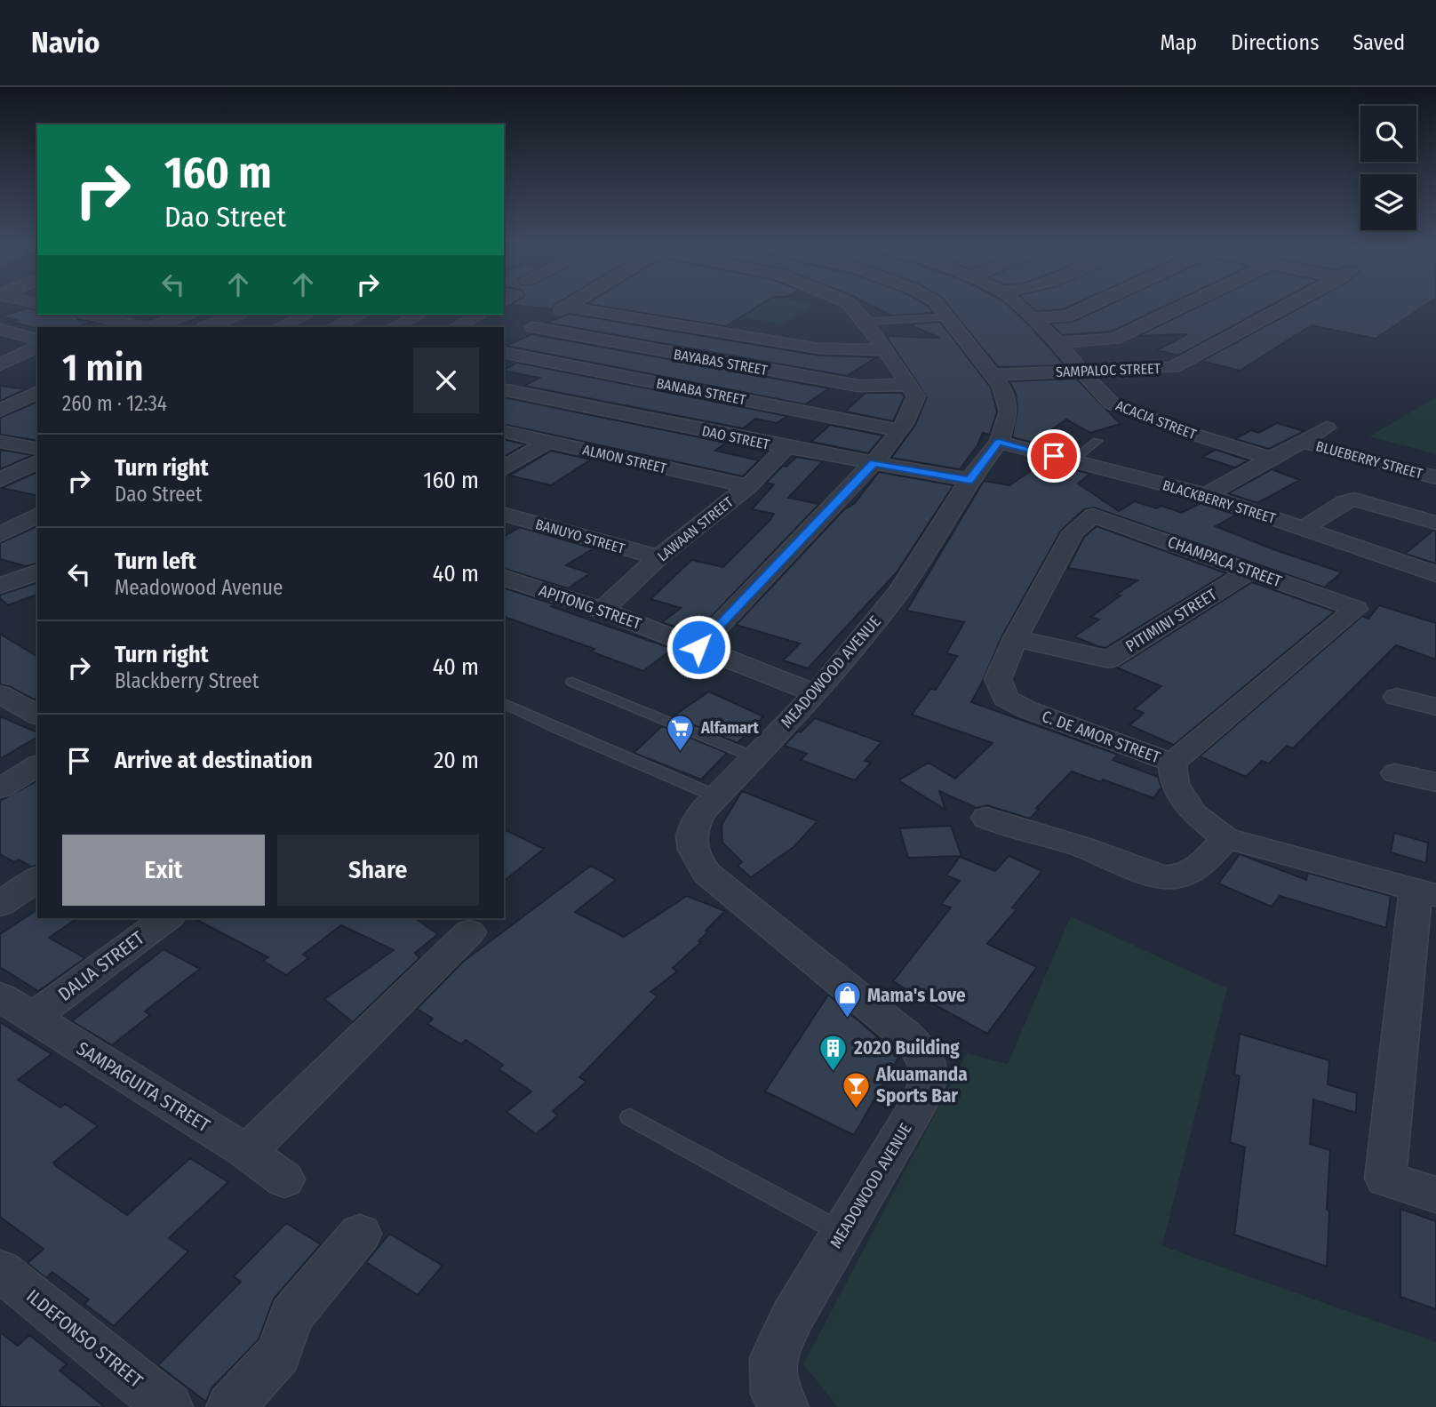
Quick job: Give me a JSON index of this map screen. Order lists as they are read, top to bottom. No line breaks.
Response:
{"streets":{"street":["BAYABAS STREET","SAMPALOC STREET","BANABA STREET","ACACIA STREET","DAO STREET","ALMON STREET","BLUEBERRY STREET","BLACKBERRY STREET","LAWAAN STREET","BANUYO STREET","CHAMPACA STREET","APITONG STREET","PITIMINI STREET","MEADOWOOD AVENUE","C. DE AMOR STREET","DALIA STREET","SAMPAGUITA STREET","ILDEFONSO STREET"]},"crossings":[["BAYABAS STREET","BANABA STREET"],["SAMPALOC STREET","ACACIA STREET"],["SAMPALOC STREET","MEADOWOOD AVENUE"],["DAO STREET","LAWAAN STREET"],["DAO STREET","MEADOWOOD AVENUE"],["ALMON STREET","LAWAAN STREET"],["BLACKBERRY STREET","MEADOWOOD AVENUE"],["LAWAAN STREET","BANUYO STREET"],["LAWAAN STREET","APITONG STREET"],["CHAMPACA STREET","PITIMINI STREET"],["CHAMPACA STREET","C. DE AMOR STREET"],["APITONG STREET","MEADOWOOD AVENUE"],["PITIMINI STREET","C. DE AMOR STREET"],["DALIA STREET","SAMPAGUITA STREET"]],"places":{"supermarket":["Alfamart"],"shop":["Mama's Love"],"building":["2020 Building"],"bar":["Akuamanda Sports Bar"]},"page":{"header":"Navio","nav":["Map","Directions","Saved"],"turn":["160 m","Dao Street"],"heading":["1 min","260 m · 12:34"],"list":[{"name":"Turn right","note":"Dao Street","value":"160 m"},{"name":"Turn left","note":"Meadowood Avenue","value":"40 m"},{"name":"Turn right","note":"Blackberry Street","value":"40 m"},{"name":"Arrive at destination","value":"20 m"}],"buttons":["Exit","Share"]}}
